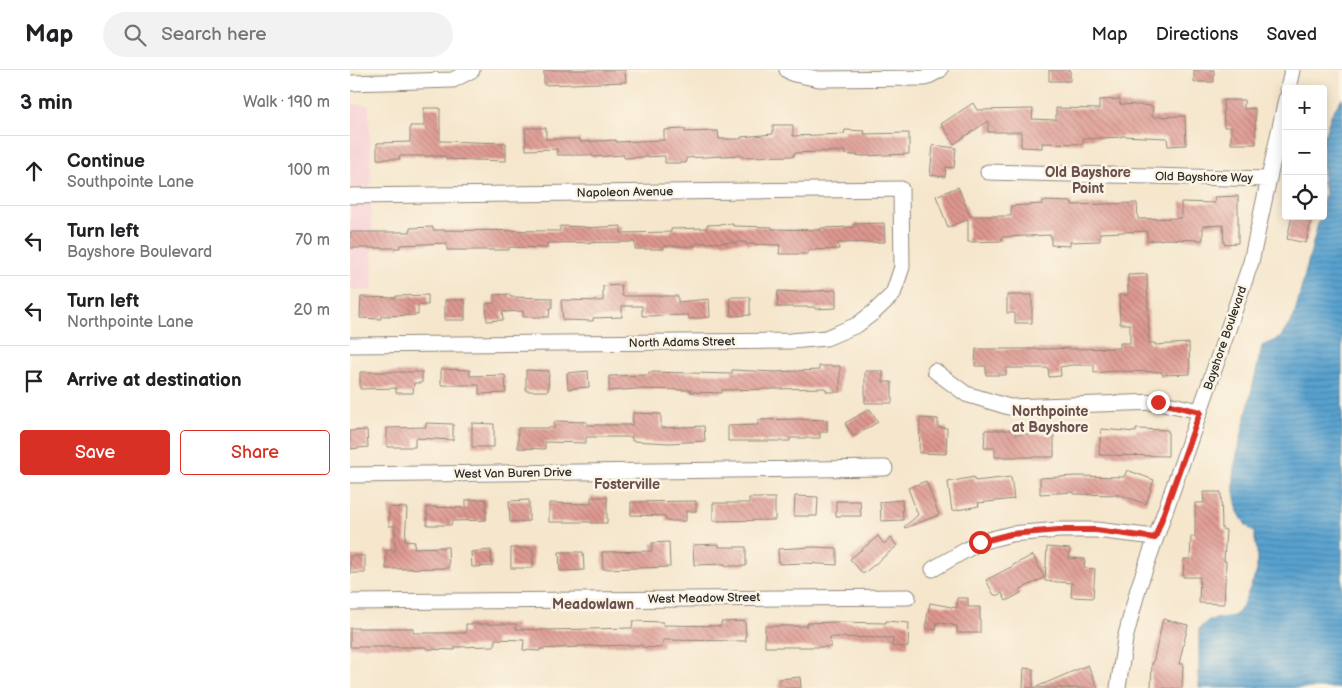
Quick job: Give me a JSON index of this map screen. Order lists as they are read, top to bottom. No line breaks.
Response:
{"streets":{"street":["Old Bayshore Way","Napoleon Avenue","Bayshore Boulevard","North Adams Street","West Van Buren Drive","West Meadow Street"]},"crossings":[["Old Bayshore Way","Bayshore Boulevard"],["Napoleon Avenue","North Adams Street"]],"districts":["Old Bayshore Point","Northpointe at Bayshore","Fosterville","Meadowlawn"],"page":{"header":"Map","search":"Search here","nav":["Map","Directions","Saved"],"heading":["3 min","Walk · 190 m"],"map_buttons":["+","−"],"list":[["Continue","Southpointe Lane","100 m"],["Turn left","Bayshore Boulevard","70 m"],["Turn left","Northpointe Lane","20 m"],"Arrive at destination"],"buttons":["Save","Share"]}}
